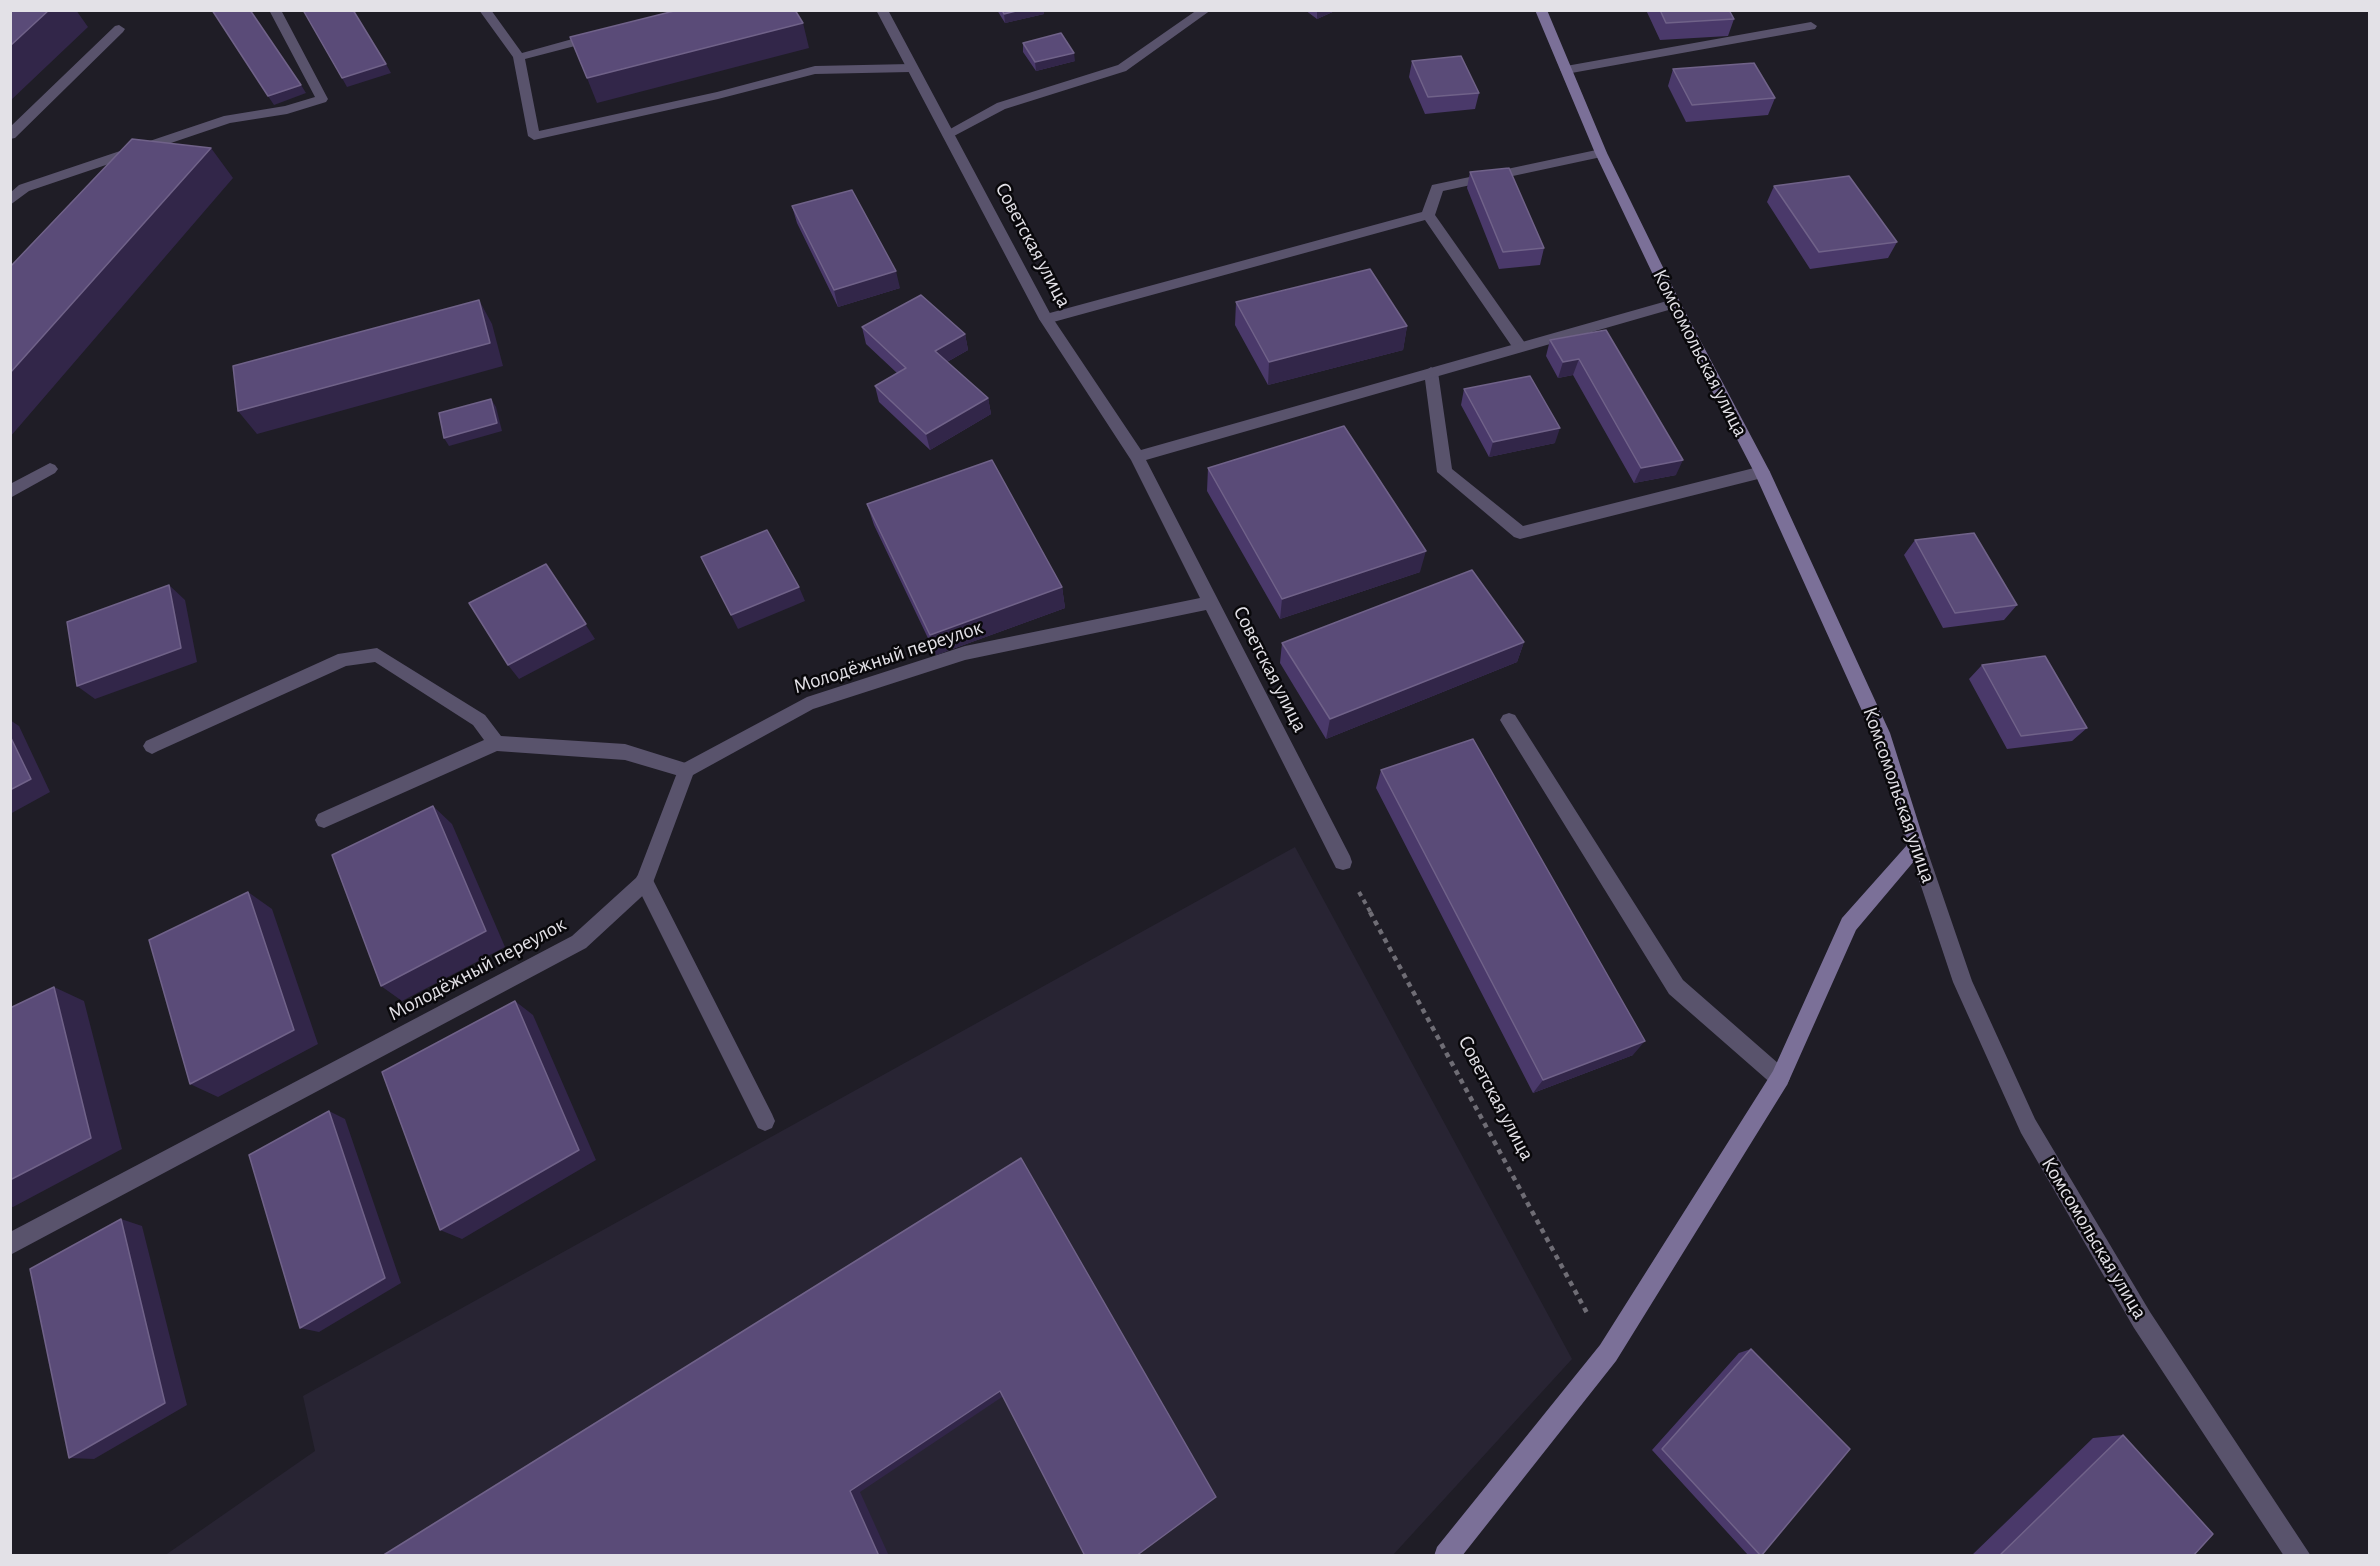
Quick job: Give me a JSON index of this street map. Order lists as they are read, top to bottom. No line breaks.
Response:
{"streets":{"street":["Советская улица","Комсомольская улица","Молодёжный переулок"]},"crossings":[["Советская улица","Молодёжный переулок"]]}
